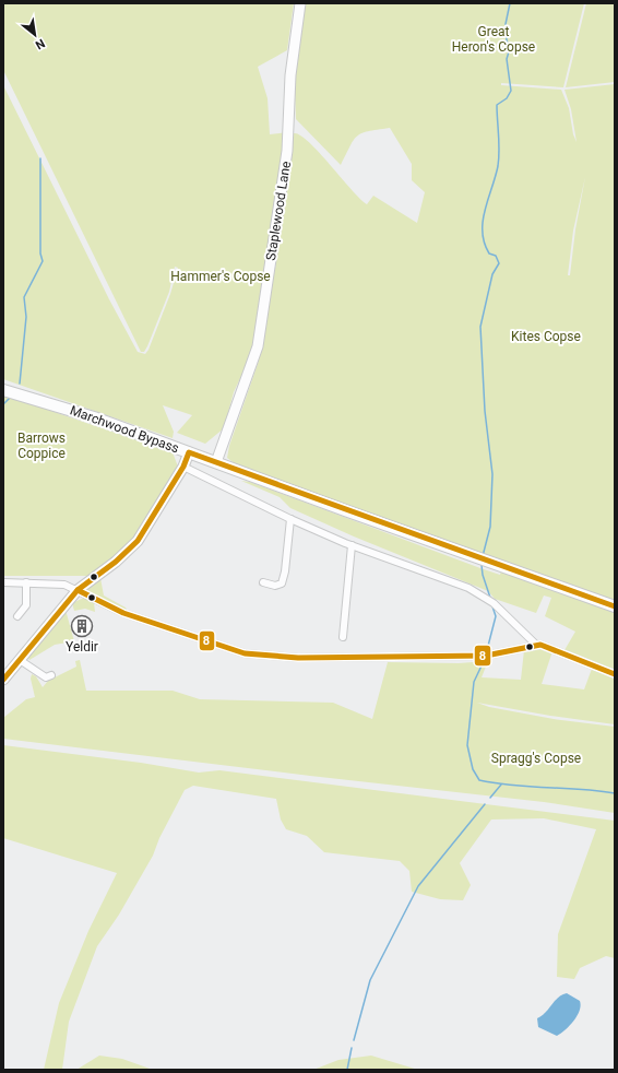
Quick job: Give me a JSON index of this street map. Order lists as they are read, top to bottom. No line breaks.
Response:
{"streets":{"main road":["Marchwood Bypass"],"street":["Staplewood Lane"]},"crossings":[["Staplewood Lane","Marchwood Bypass"]],"parks":["Great Heron's Copse","Hammer's Copse","Kites Copse","Barrows Coppice","Spragg's Copse"],"places":{"building":["Yeldir"]},"lines":["transit line 8"],"north":"bottom right"}
